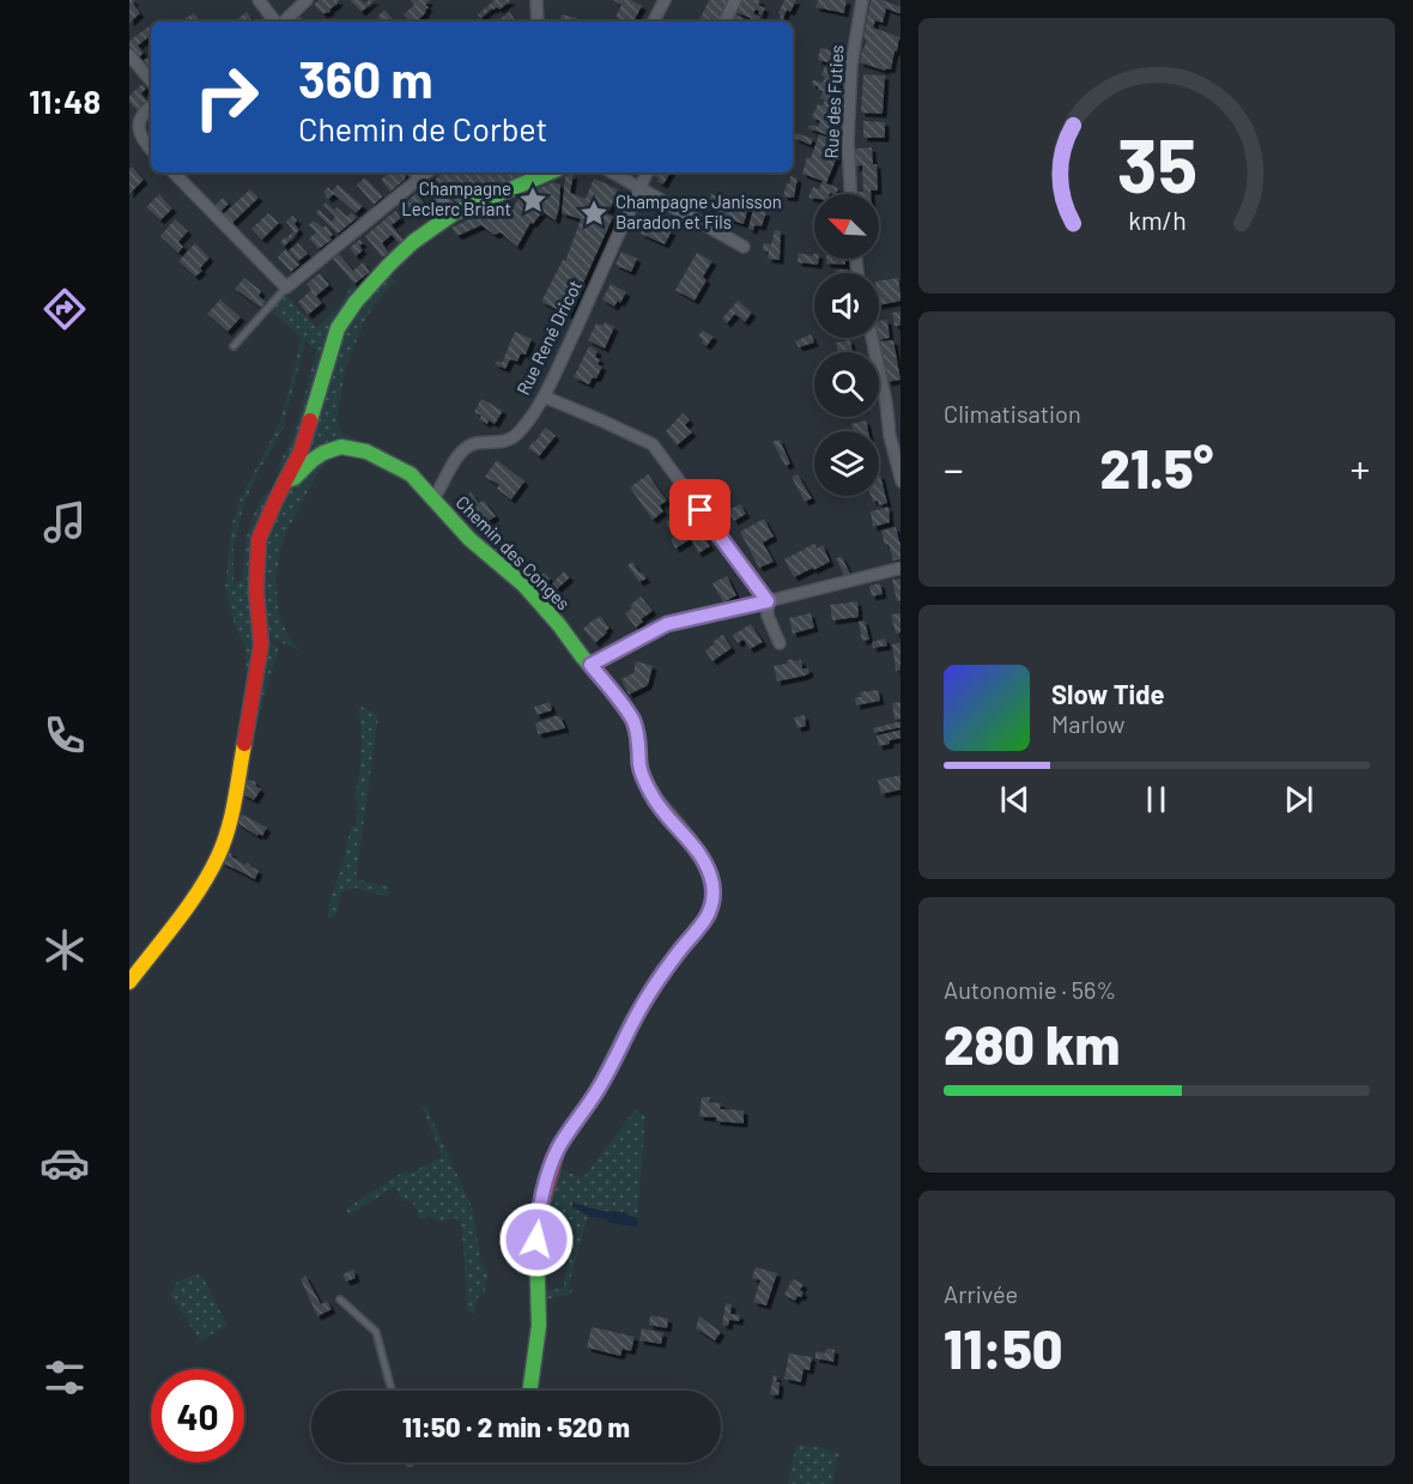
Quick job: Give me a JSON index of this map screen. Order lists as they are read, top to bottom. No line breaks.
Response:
{"streets":{"street":["Rue des Futies","Rue René Dricot","Chemin des Conges"]},"crossings":[["Rue René Dricot","Chemin des Conges"]],"places":{"place":["Champagne Leclerc Briant","Champagne Janisson Baradon et Fils"]},"north":"top left","page":{"tabs":"11:48","turn":["360 m","Chemin de Corbet"],"tile":["Climatisation",["Autonomie · 56%","280 km"],["Arrivée","11:50"]],"heat":["−","21.5°","+"],"song":["Slow Tide","Marlow"],"limit":"40","trip":"11:50 · 2 min · 520 m","gauge":["35","km/h"]}}
